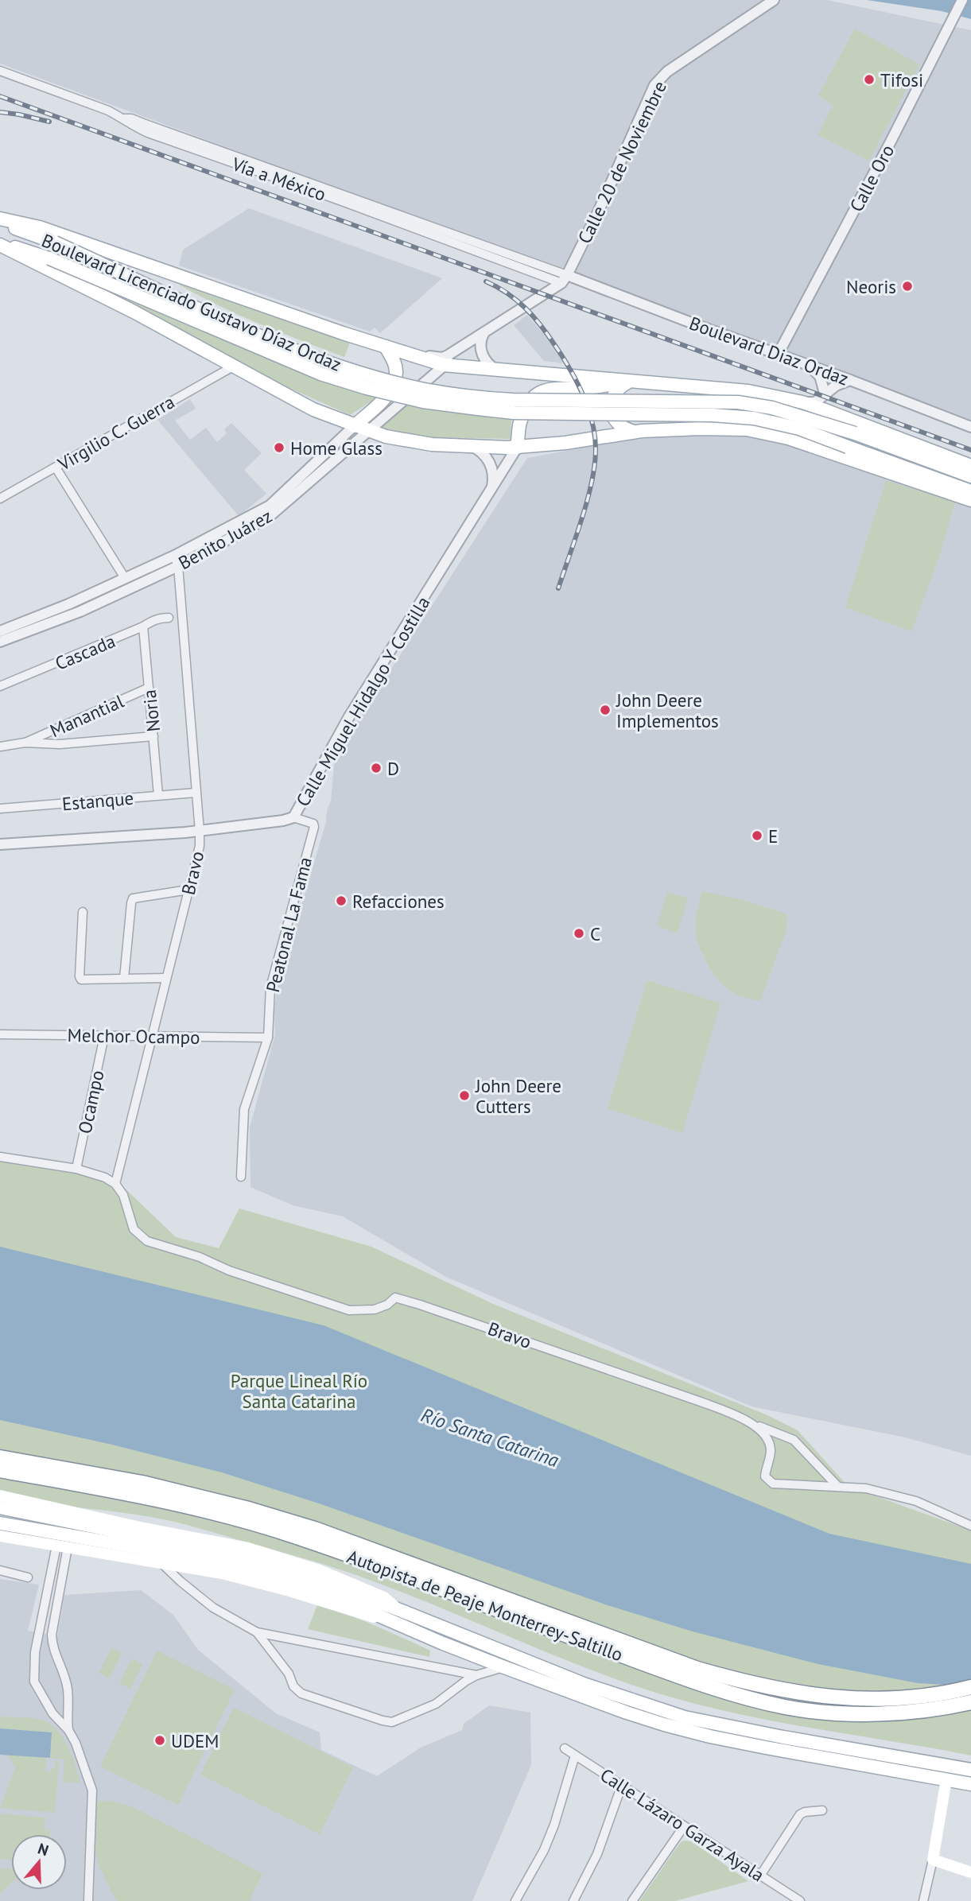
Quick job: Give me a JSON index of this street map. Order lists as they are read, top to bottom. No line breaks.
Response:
{"streets":{"highway":["Autopista de Peaje Monterrey-Saltillo"],"main road":["Boulevard Licenciado Gustavo Díaz Ordaz"],"street":["Calle 20 de Noviembre","Calle Oro","Boulevard Diaz Ordaz","Virgilio C. Guerra","Benito Juárez","Cascada","Calle Miguel Hidalgo Y Costilla","Noria","Manantial","Estanque","Bravo","Peatonal La Fama","Melchor Ocampo","Ocampo","Calle Lázaro Garza Ayala"]},"crossings":[["Calle 20 de Noviembre","Boulevard Diaz Ordaz"],["Calle Oro","Boulevard Diaz Ordaz"],["Benito Juárez","Bravo"],["Cascada","Noria"],["Calle Miguel Hidalgo Y Costilla","Bravo"],["Calle Miguel Hidalgo Y Costilla","Peatonal La Fama"],["Noria","Manantial"],["Noria","Estanque"],["Estanque","Bravo"],["Bravo","Melchor Ocampo"],["Peatonal La Fama","Melchor Ocampo"],["Melchor Ocampo","Ocampo"]],"water":["Río Santa Catarina"],"parks":["Parque Lineal Río Santa Catarina"],"places":["Tifosi","Neoris","Home Glass","John Deere Implementos","D","E","Refacciones","C","John Deere Cutters","UDEM"],"north":"top"}
